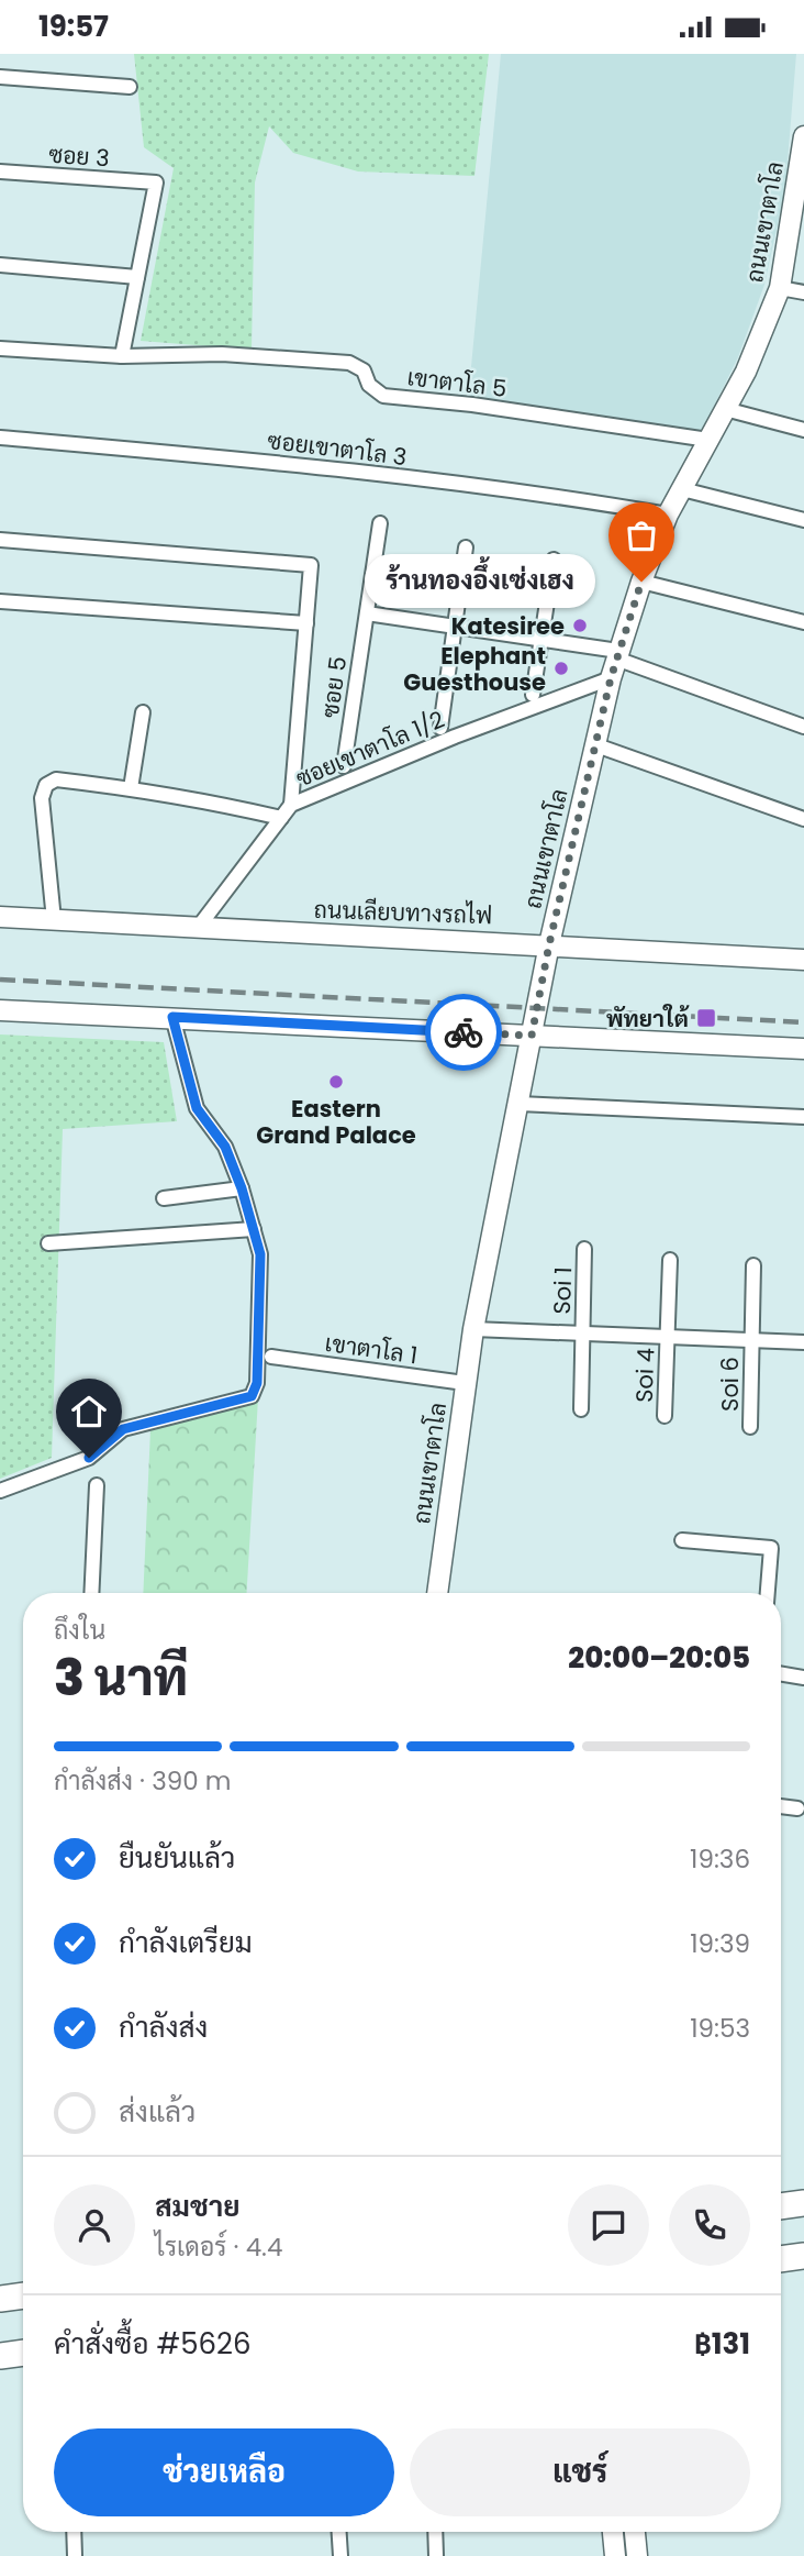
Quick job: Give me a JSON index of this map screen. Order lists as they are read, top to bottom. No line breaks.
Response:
{"streets":{"street":["ซอย 3","ถนนเขาตาโล","เขาตาโล 5","ซอยเขาตาโล 3","ซอย 5","ซอยเขาตาโล 1/2","ถนนเลียบทางรถไฟ","Soi 1","เขาตาโล 1","Soi 4","Soi 6"]},"crossings":[["ถนนเขาตาโล","เขาตาโล 5"],["ถนนเขาตาโล","ซอยเขาตาโล 3"],["ถนนเขาตาโล","ซอยเขาตาโล 1/2"],["ถนนเขาตาโล","ถนนเลียบทางรถไฟ"],["ถนนเขาตาโล","เขาตาโล 1"],["ซอยเขาตาโล 1/2","ถนนเลียบทางรถไฟ"]],"places":{"other":["ร้านทองอึ้งเซ่งเฮง","Katesiree","Elephant Guesthouse","Eastern Grand Palace"],"transit":["พัทยาใต้"]},"page":{"status":"19:57","bubble":"ร้านทองอึ้งเซ่งเฮง","heading":["3 นาที","ถึงใน","20:00–20:05"],"panel":["สมชาย","ไรเดอร์ · 4.4","คำสั่งซื้อ #5626","฿131"],"bar":"กำลังส่ง · 390 m","list":[["ยืนยันแล้ว","19:36"],["กำลังเตรียม","19:39"],["กำลังส่ง","19:53"],"ส่งแล้ว"],"buttons":["ช่วยเหลือ","แชร์"]}}
